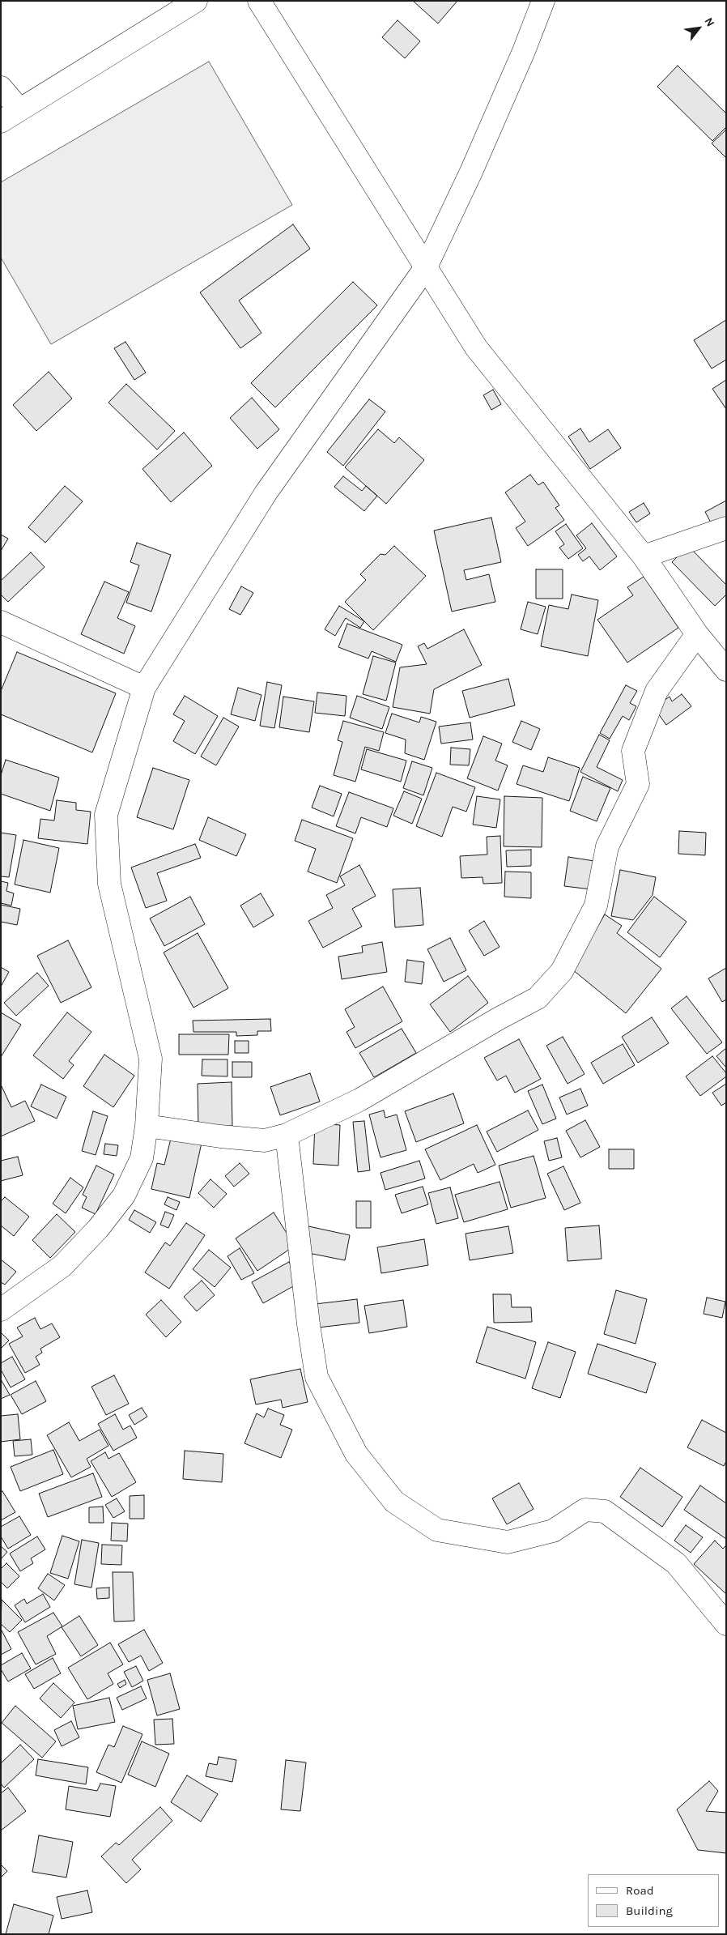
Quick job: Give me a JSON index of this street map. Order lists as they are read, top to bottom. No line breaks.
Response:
{"legend":["Road","Building"],"north":"top right"}
